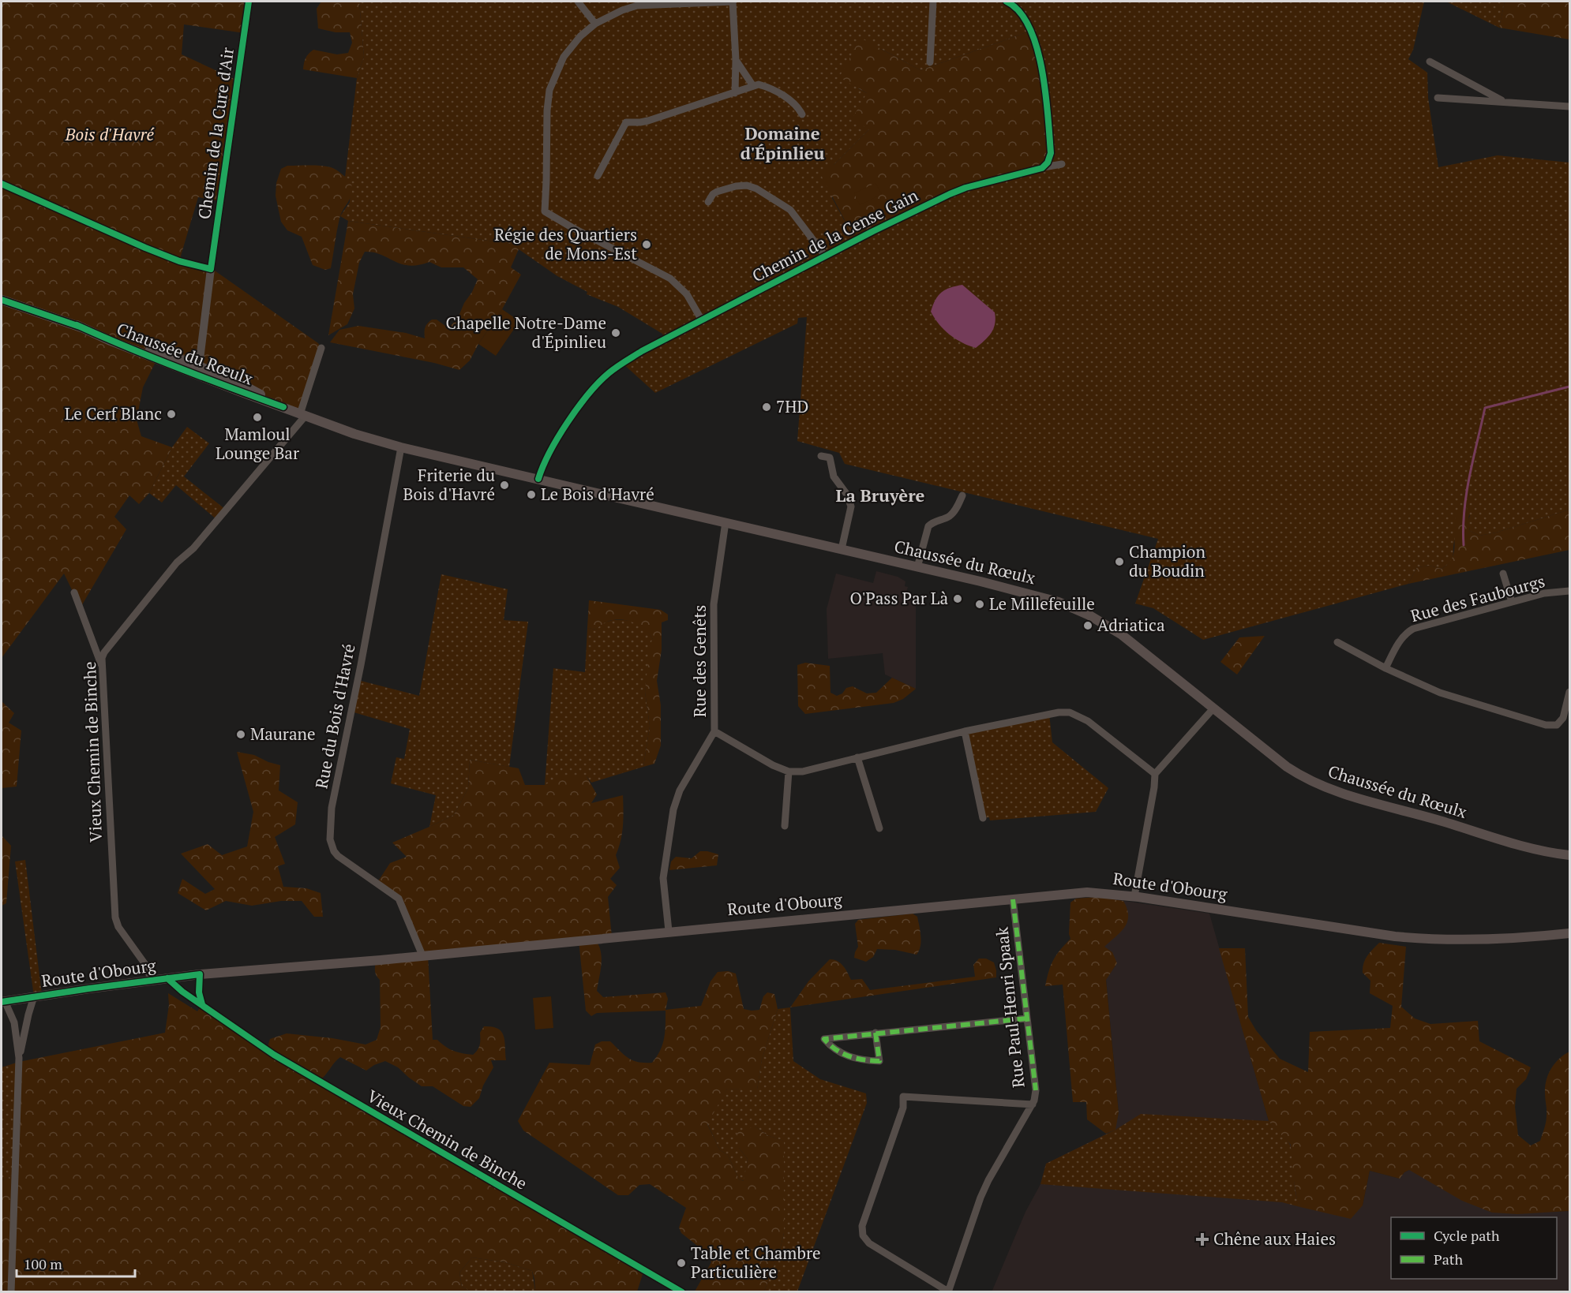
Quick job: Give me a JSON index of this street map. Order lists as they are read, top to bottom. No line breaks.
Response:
{"streets":{"main road":["Chaussée du Rœulx","Route d'Obourg"],"street":["Chemin de la Cure d'Air","Chemin de la Cense Gain","Rue des Faubourgs","Rue des Genêts","Rue du Bois d'Havré","Vieux Chemin de Binche","Rue Paul-Henri Spaak"]},"crossings":[["Chemin de la Cure d'Air","Chaussée du Rœulx"],["Chemin de la Cense Gain","Chaussée du Rœulx"],["Chaussée du Rœulx","Rue des Genêts"],["Chaussée du Rœulx","Rue du Bois d'Havré"],["Chaussée du Rœulx","Vieux Chemin de Binche"],["Rue des Genêts","Route d'Obourg"],["Rue du Bois d'Havré","Route d'Obourg"],["Vieux Chemin de Binche","Route d'Obourg"],["Route d'Obourg","Rue Paul-Henri Spaak"]],"districts":["Domaine d'Épinlieu","La Bruyère"],"parks":["Bois d'Havré"],"places":{"other":["Régie des Quartiers de Mons-Est","Chapelle Notre-Dame d'Épinlieu","7HD","Le Cerf Blanc","Mamloul Lounge Bar","Friterie du Bois d'Havré","Le Bois d'Havré","Champion du Boudin","O'Pass Par Là","Le Millefeuille","Adriatica","Maurane","Table et Chambre Particulière"],"health":["Chêne aux Haies"]},"legend":["Cycle path","Path"],"scale_bar":"100 m"}
